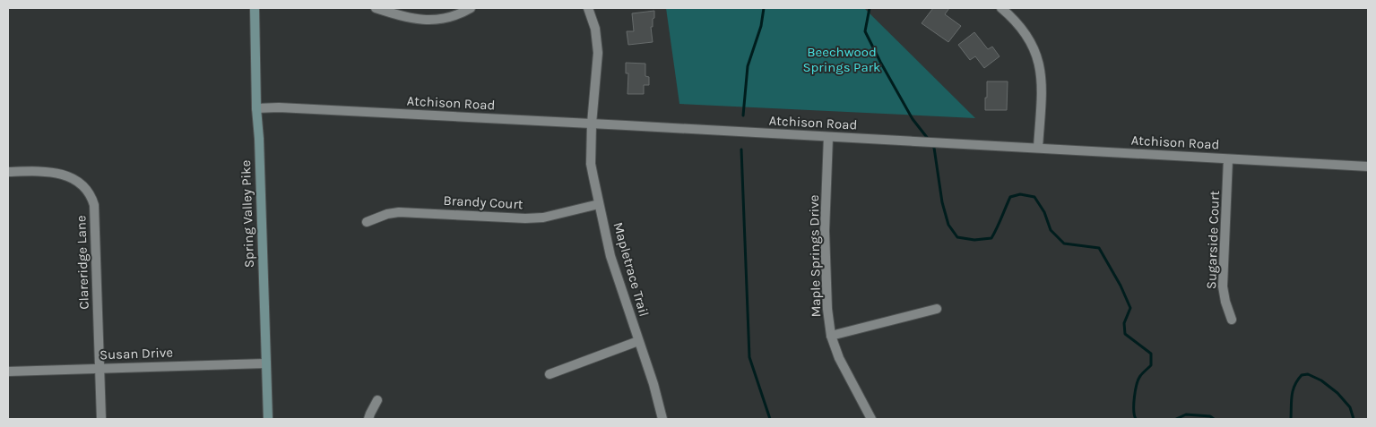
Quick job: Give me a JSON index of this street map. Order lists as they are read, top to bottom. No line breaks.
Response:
{"streets":{"street":["Atchison Road","Brandy Court","Spring Valley Pike","Sugarside Court","Maple Springs Drive","Clareridge Lane","Mapletrace Trail","Susan Drive"]},"crossings":[["Atchison Road","Spring Valley Pike"],["Atchison Road","Sugarside Court"],["Atchison Road","Maple Springs Drive"],["Atchison Road","Mapletrace Trail"],["Brandy Court","Mapletrace Trail"],["Spring Valley Pike","Susan Drive"],["Clareridge Lane","Susan Drive"]],"parks":["Beechwood Springs Park"]}
